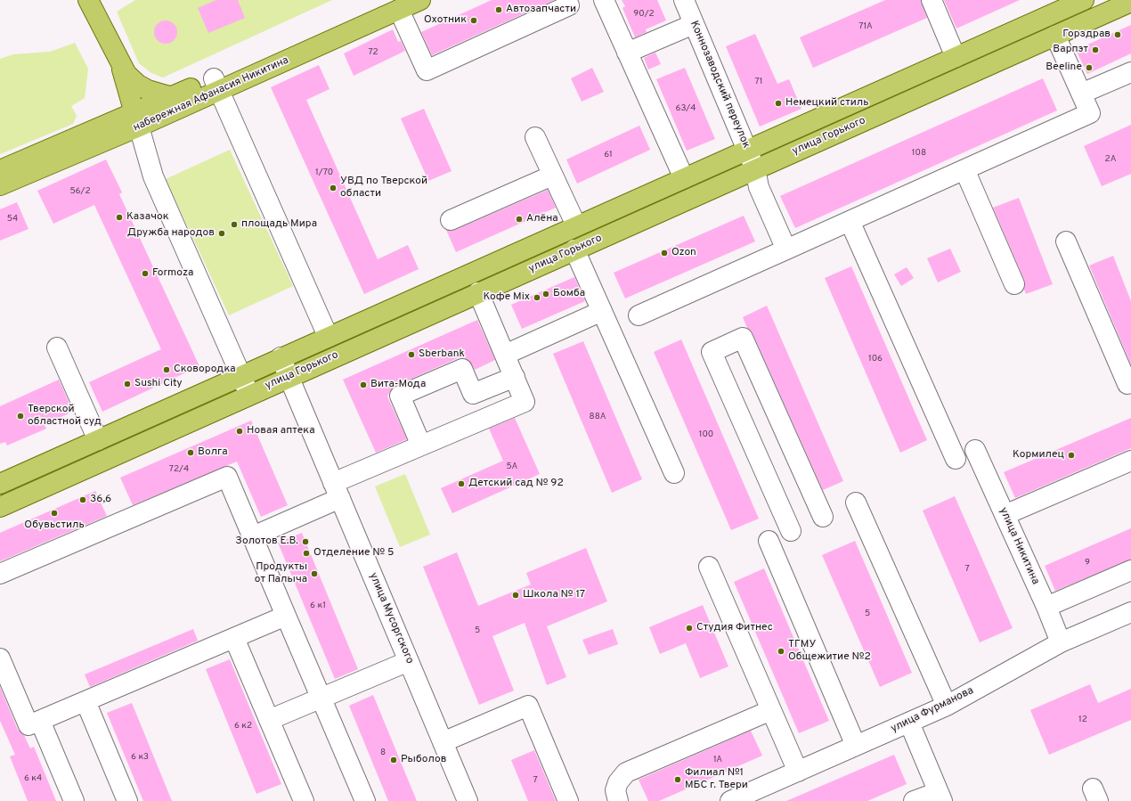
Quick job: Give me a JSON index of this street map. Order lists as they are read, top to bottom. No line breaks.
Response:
{"streets":{"main road":["набережная Афанасия Никитина","улица Горького"],"street":["Коннозаводский переулок","улица Никитина","улица Мусоргского","улица Фурманова"]},"crossings":[["Коннозаводский переулок","улица Горького"],["улица Горького","улица Мусоргского"],["улица Никитина","улица Фурманова"]],"places":["Автозапчасти","Охотник","Горздрав","Варпэт","Beeline","Немецкий стиль","УВД по Тверской области","Казачок","Алёна","площадь Мира","Дружба народов","Ozon","Formoza","Бомба","Кофе Mix","Sberbank","Сковородка","Sushi City","Вита-Мода","Тверской областной суд","Новая аптека","Волга","Кормилец","Детский сад № 92","36,6","Обувьстиль","Золотов Е.В.","Отделение № 5","Продукты от Палыча","Школа № 17","Студия Фитнес","ТГМУ Общежитие №2","Рыболов","Филиал №1 МБС г. Твери"],"house_numbers":["90/2","71А","72","71","63/4","108","61","2А","1/70","56/2","54","106","88А","100","5А","72/4","9","7","6 к1","5","5","12","6 к2","8","6 к3","1А","6 к4","7"]}
